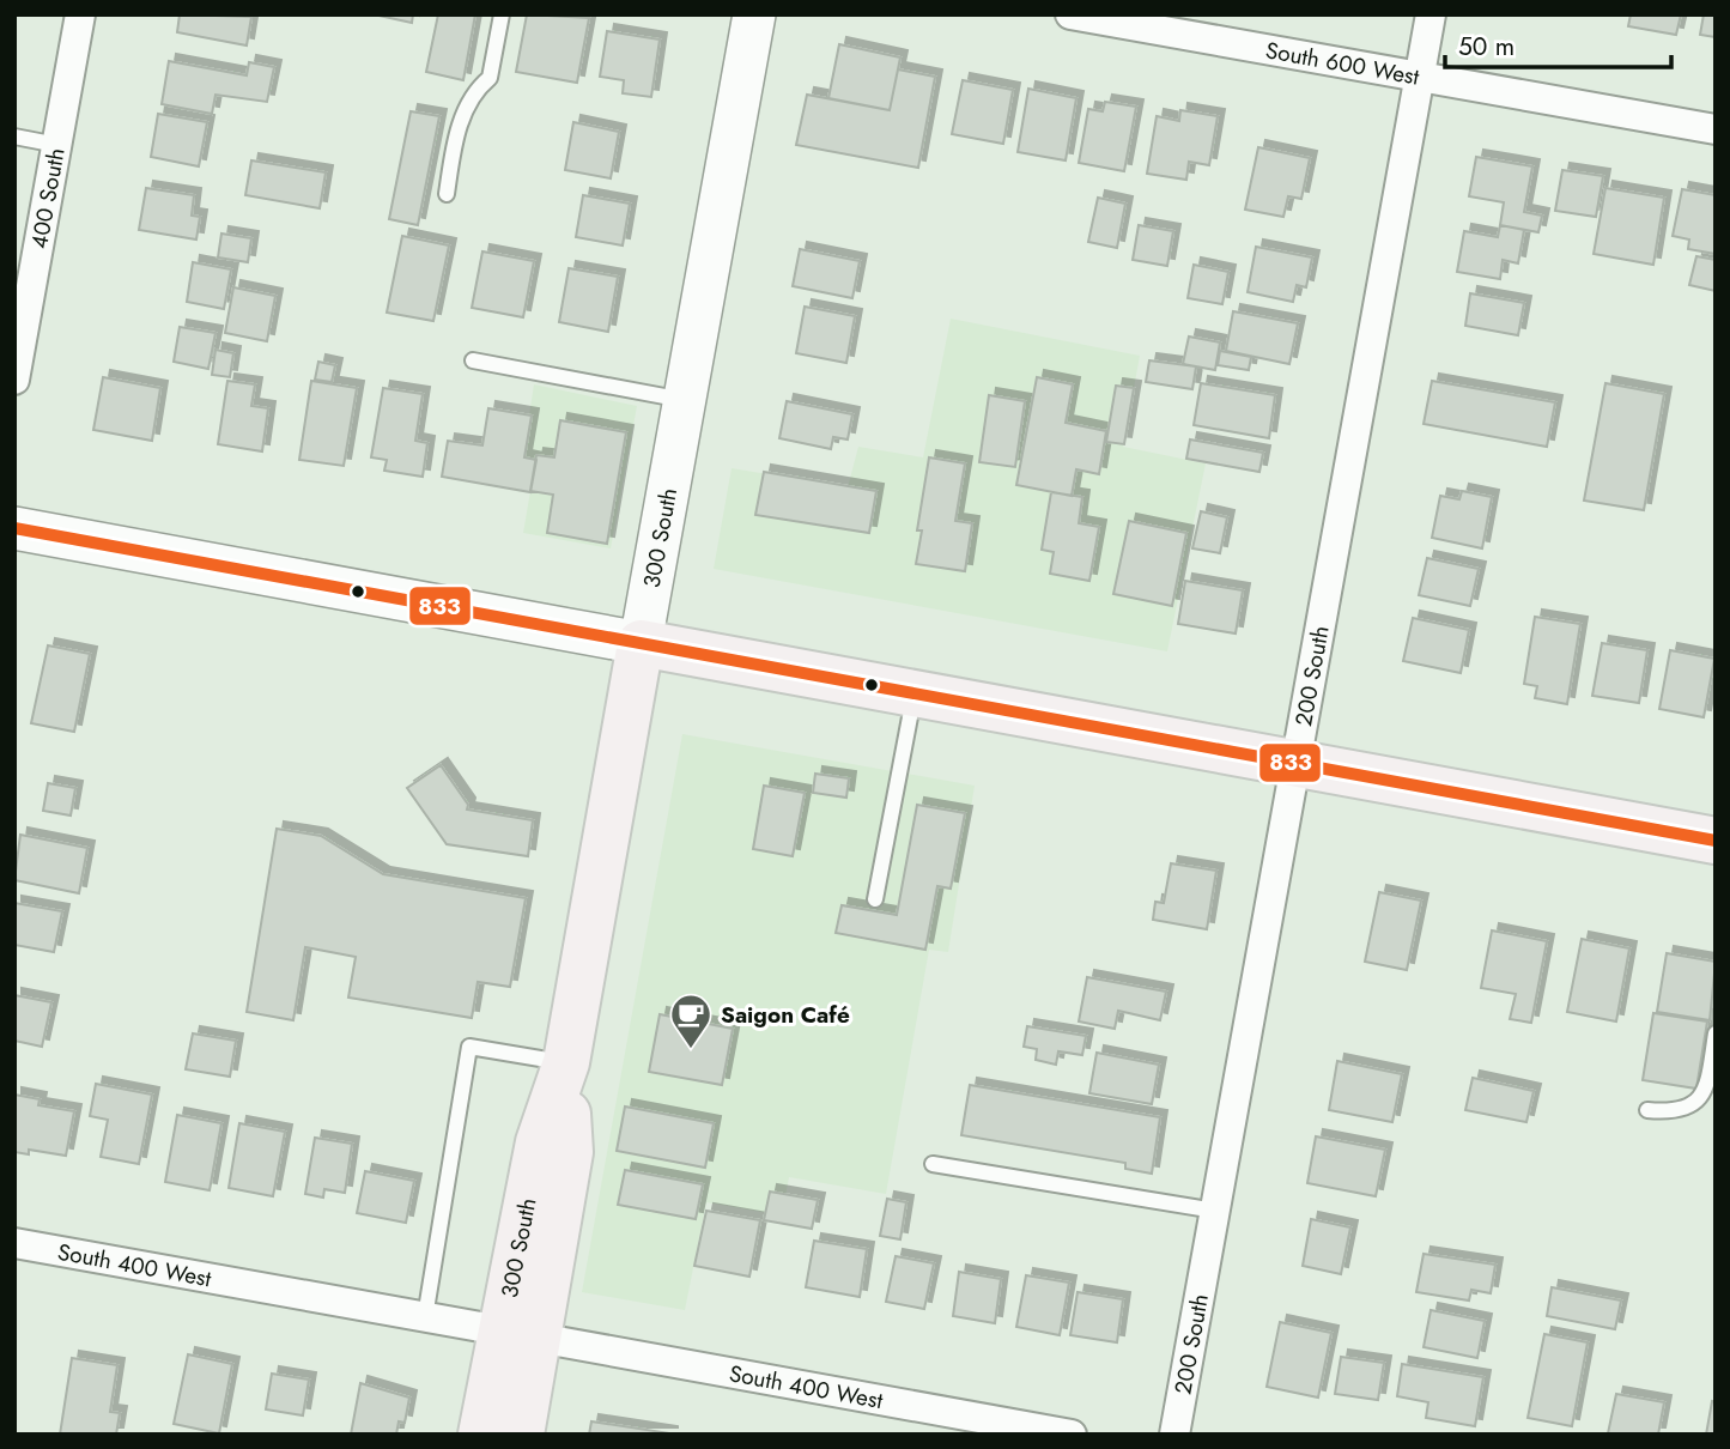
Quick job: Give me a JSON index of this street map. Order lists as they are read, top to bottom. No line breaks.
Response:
{"streets":{"main road":["300 South"],"street":["South 600 West","400 South","200 South","South 400 West"]},"crossings":[["South 600 West","200 South"],["300 South","South 400 West"]],"places":{"cafe":["Saigon Café"]},"lines":["transit line 833"],"scale_bar":"50 m"}
